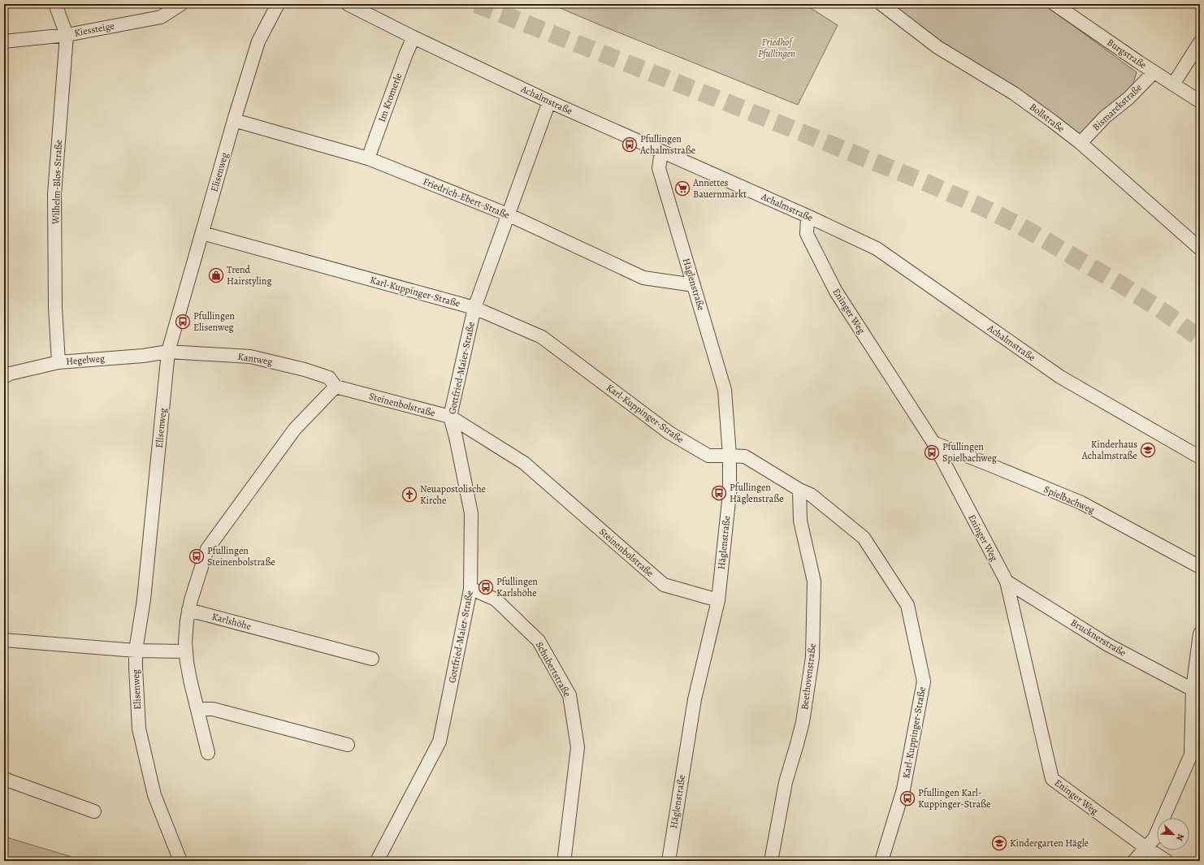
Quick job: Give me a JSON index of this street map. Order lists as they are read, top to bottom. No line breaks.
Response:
{"streets":{"street":["Kiessteige","Burgstraße","Im Kromerle","Achalmstraße","Bismarckstraße","Bollstraße","Elisenweg","Wilhelm-Blos-Straße","Friedrich-Ebert-Straße","Häglenstraße","Karl-Kuppinger-Straße","Eninger Weg","Kantweg","Hegelweg","Gottfried-Maier-Straße","Steinenbolstraße","Spielbachweg","Karlshöhe","Brucknerstraße","Schubertstraße","Beethovenstraße"]},"crossings":[["Kiessteige","Wilhelm-Blos-Straße"],["Burgstraße","Bismarckstraße"],["Im Kromerle","Achalmstraße"],["Im Kromerle","Friedrich-Ebert-Straße"],["Achalmstraße","Häglenstraße"],["Achalmstraße","Eninger Weg"],["Achalmstraße","Gottfried-Maier-Straße"],["Bismarckstraße","Bollstraße"],["Elisenweg","Friedrich-Ebert-Straße"],["Elisenweg","Karl-Kuppinger-Straße"],["Elisenweg","Kantweg"],["Elisenweg","Hegelweg"],["Wilhelm-Blos-Straße","Hegelweg"],["Friedrich-Ebert-Straße","Häglenstraße"],["Friedrich-Ebert-Straße","Gottfried-Maier-Straße"],["Häglenstraße","Karl-Kuppinger-Straße"],["Häglenstraße","Steinenbolstraße"],["Karl-Kuppinger-Straße","Gottfried-Maier-Straße"],["Karl-Kuppinger-Straße","Beethovenstraße"],["Eninger Weg","Spielbachweg"],["Eninger Weg","Brucknerstraße"],["Kantweg","Hegelweg"],["Kantweg","Steinenbolstraße"],["Gottfried-Maier-Straße","Steinenbolstraße"],["Gottfried-Maier-Straße","Schubertstraße"]],"parks":["Friedhof Pfullingen"],"places":{"bus stop":["Pfullingen Achalmstraße","Pfullingen Elisenweg","Pfullingen Spielbachweg","Pfullingen Häglenstraße","Pfullingen Steinenbolstraße","Pfullingen Karlshöhe","Pfullingen Karl- Kuppinger-Straße"],"supermarket":["Annettes Bauernmarkt"],"shop":["Trend Hairstyling"],"school or university":["Kinderhaus Achalmstraße","Kindergarten Hägle"],"church":["Neuapostolische Kirche"]},"north":"bottom right"}
